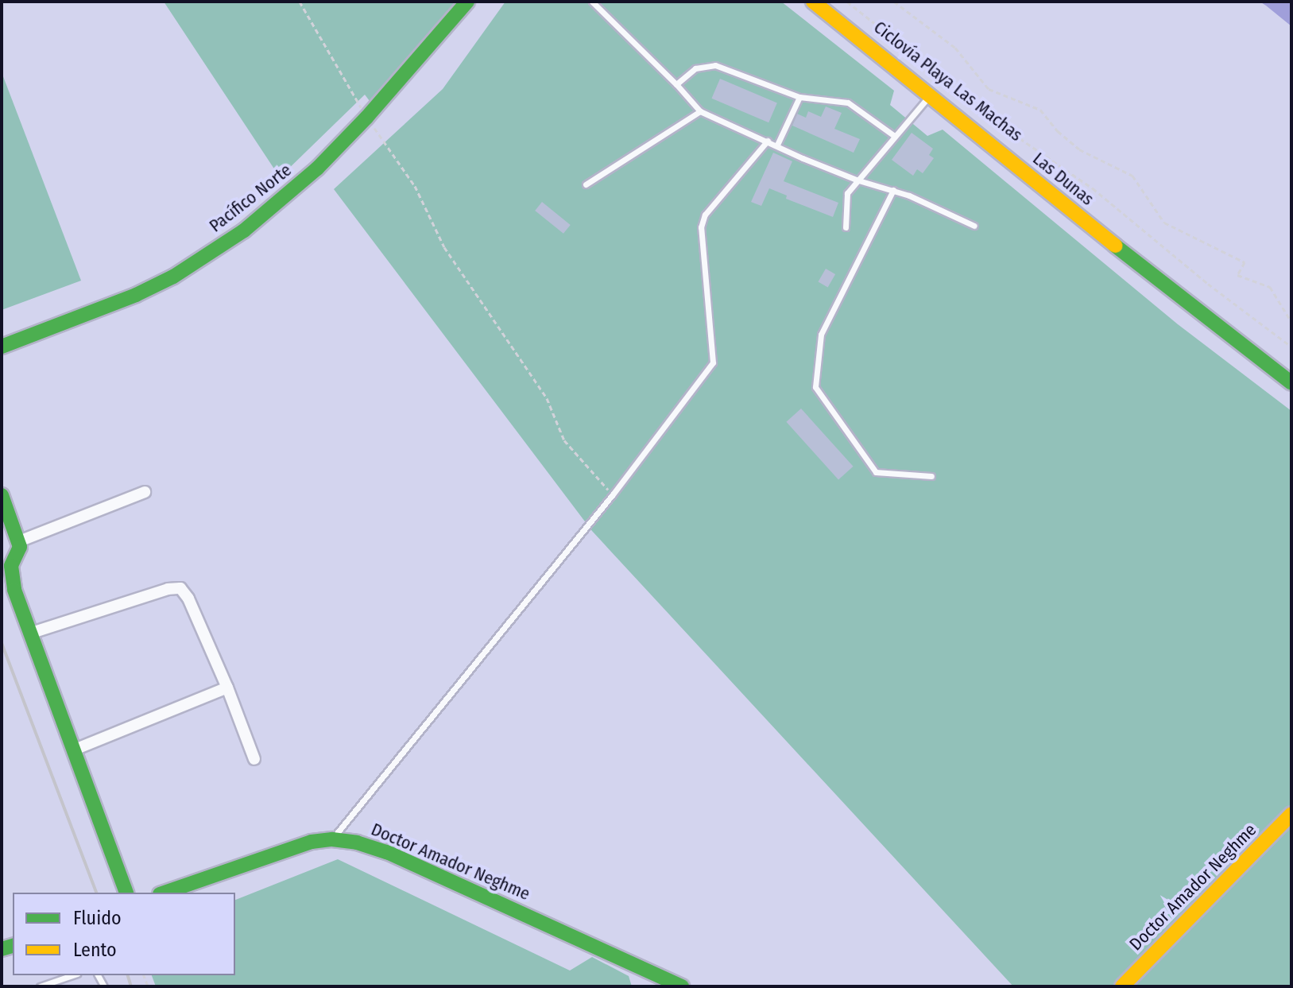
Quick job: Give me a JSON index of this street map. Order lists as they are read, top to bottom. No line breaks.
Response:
{"streets":{"main road":["Las Dunas","Pacífico Norte","Doctor Amador Neghme"],"path":["Ciclovía Playa Las Machas"]},"legend":["Fluido","Lento"]}
